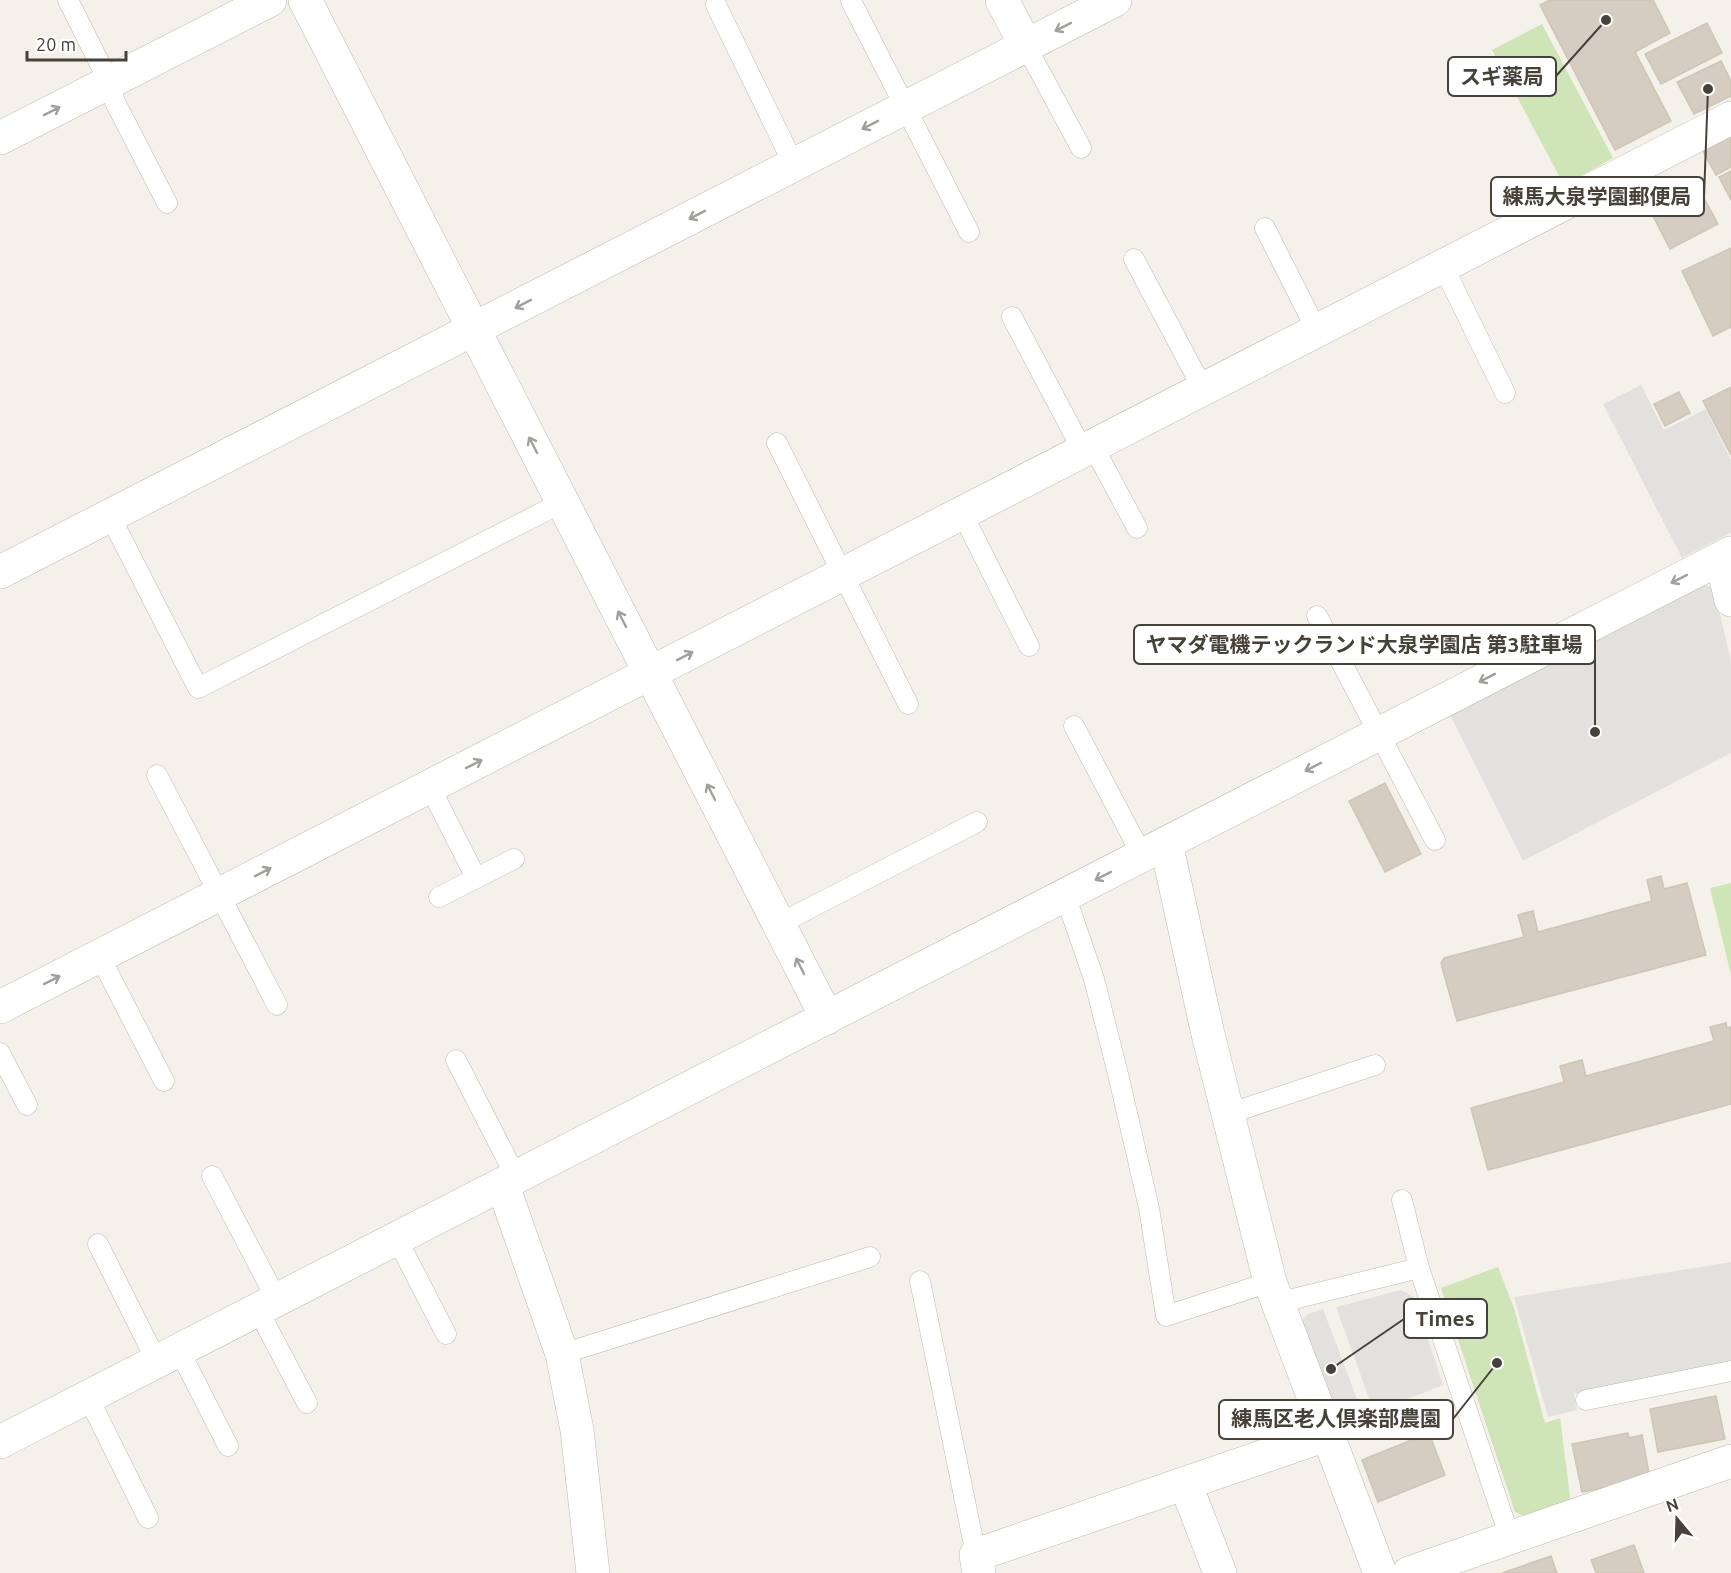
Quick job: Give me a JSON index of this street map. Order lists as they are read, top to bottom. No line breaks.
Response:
{"places":["スギ薬局","練馬大泉学園郵便局","ヤマダ電機テックランド大泉学園店 第3駐車場","練馬区老人倶楽部農園","Times"],"scale_bar":"20 m","north":"top"}
